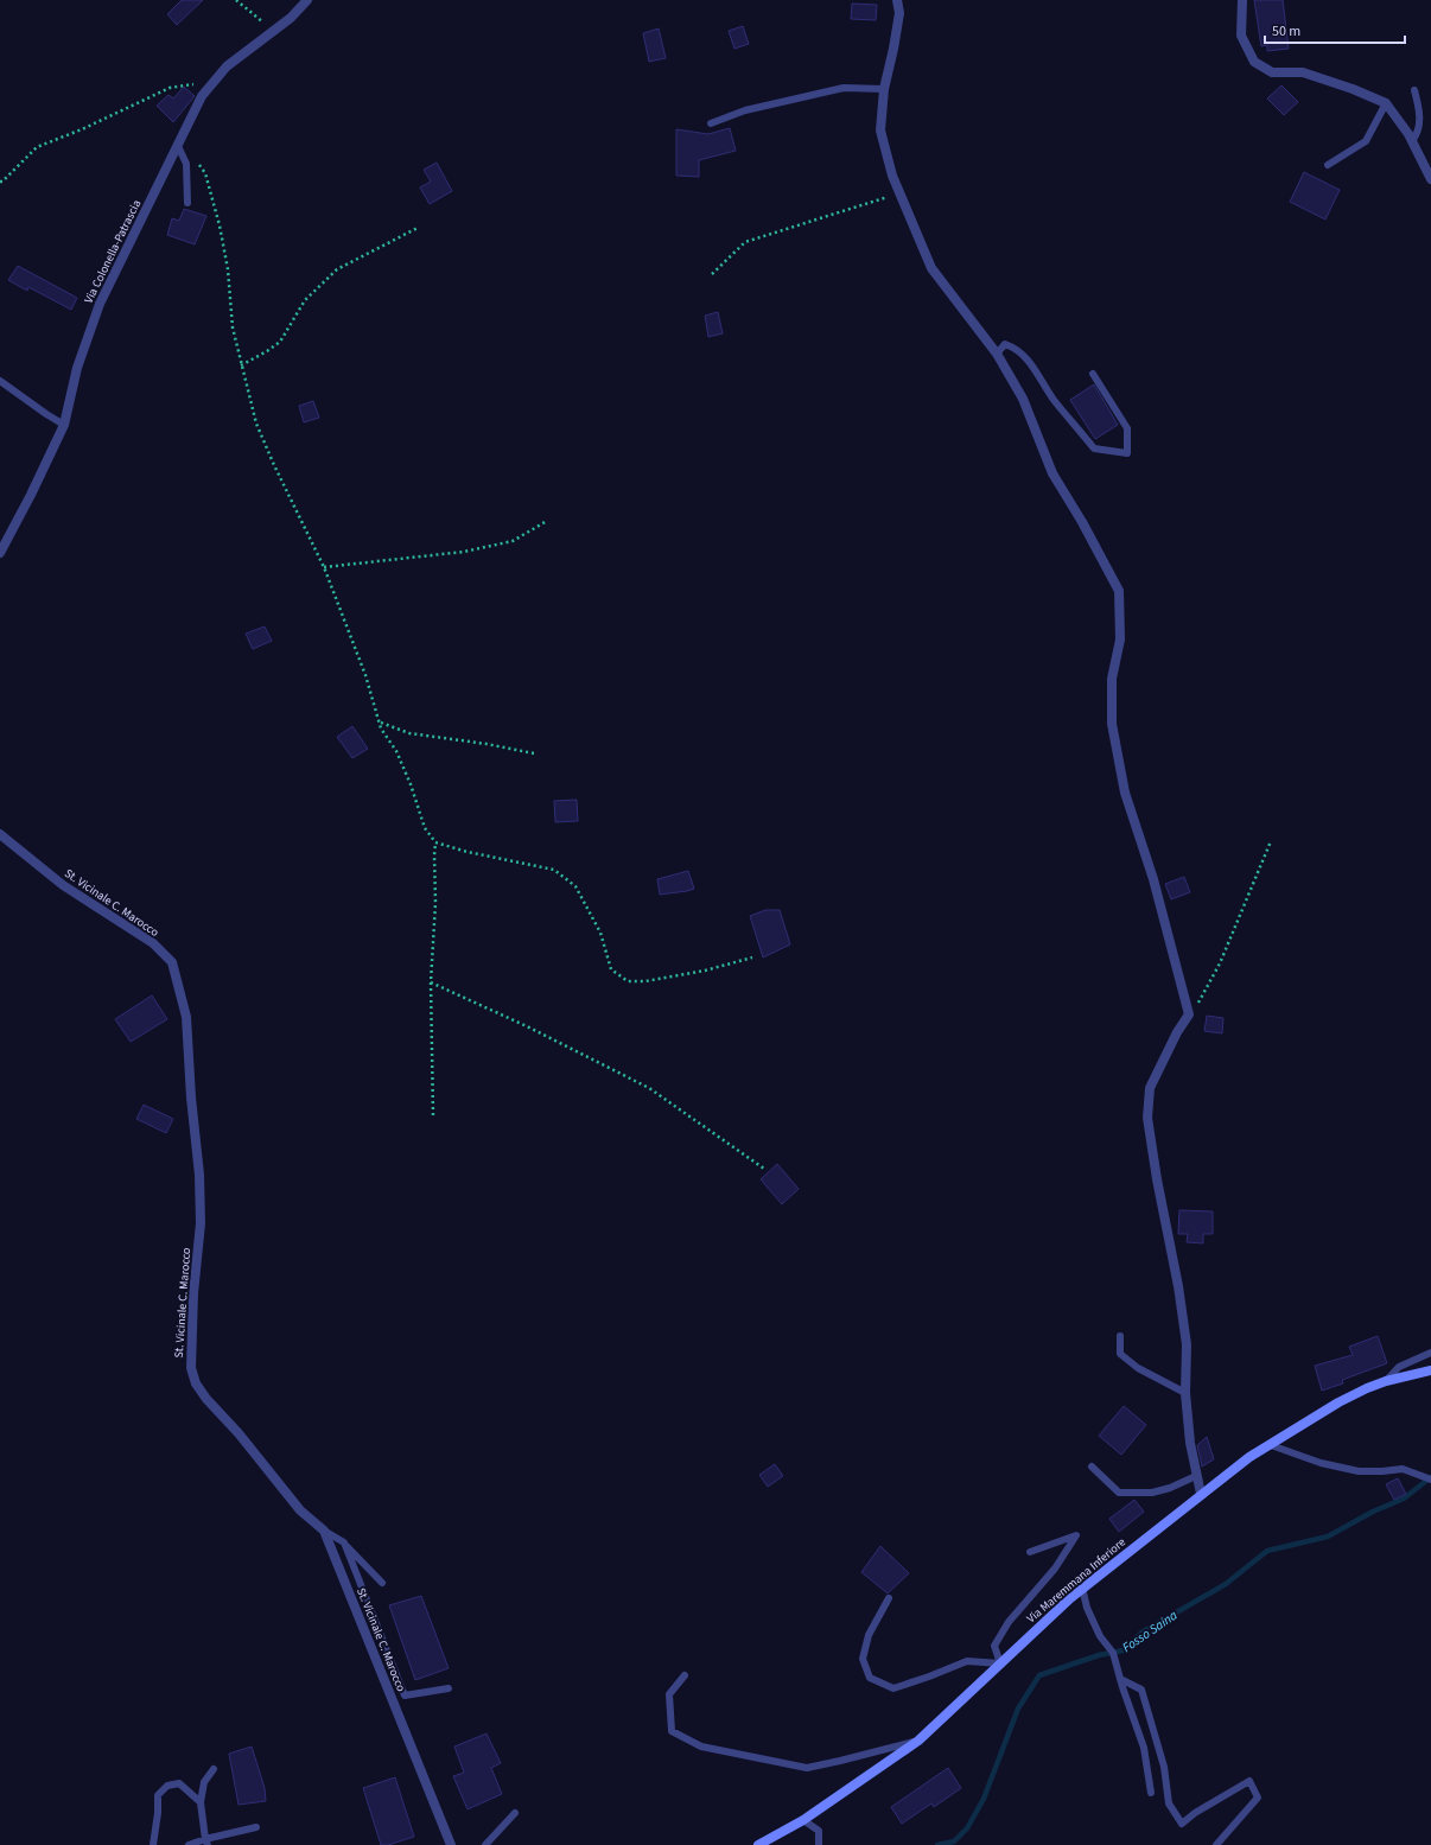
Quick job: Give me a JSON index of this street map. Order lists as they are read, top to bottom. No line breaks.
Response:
{"streets":{"main road":["Via Maremmana Inferiore"],"street":["Via Colonella-Patrascia","St. Vicinale C. Marocco"]},"water":["Fosso Saina"],"scale_bar":"50 m"}
